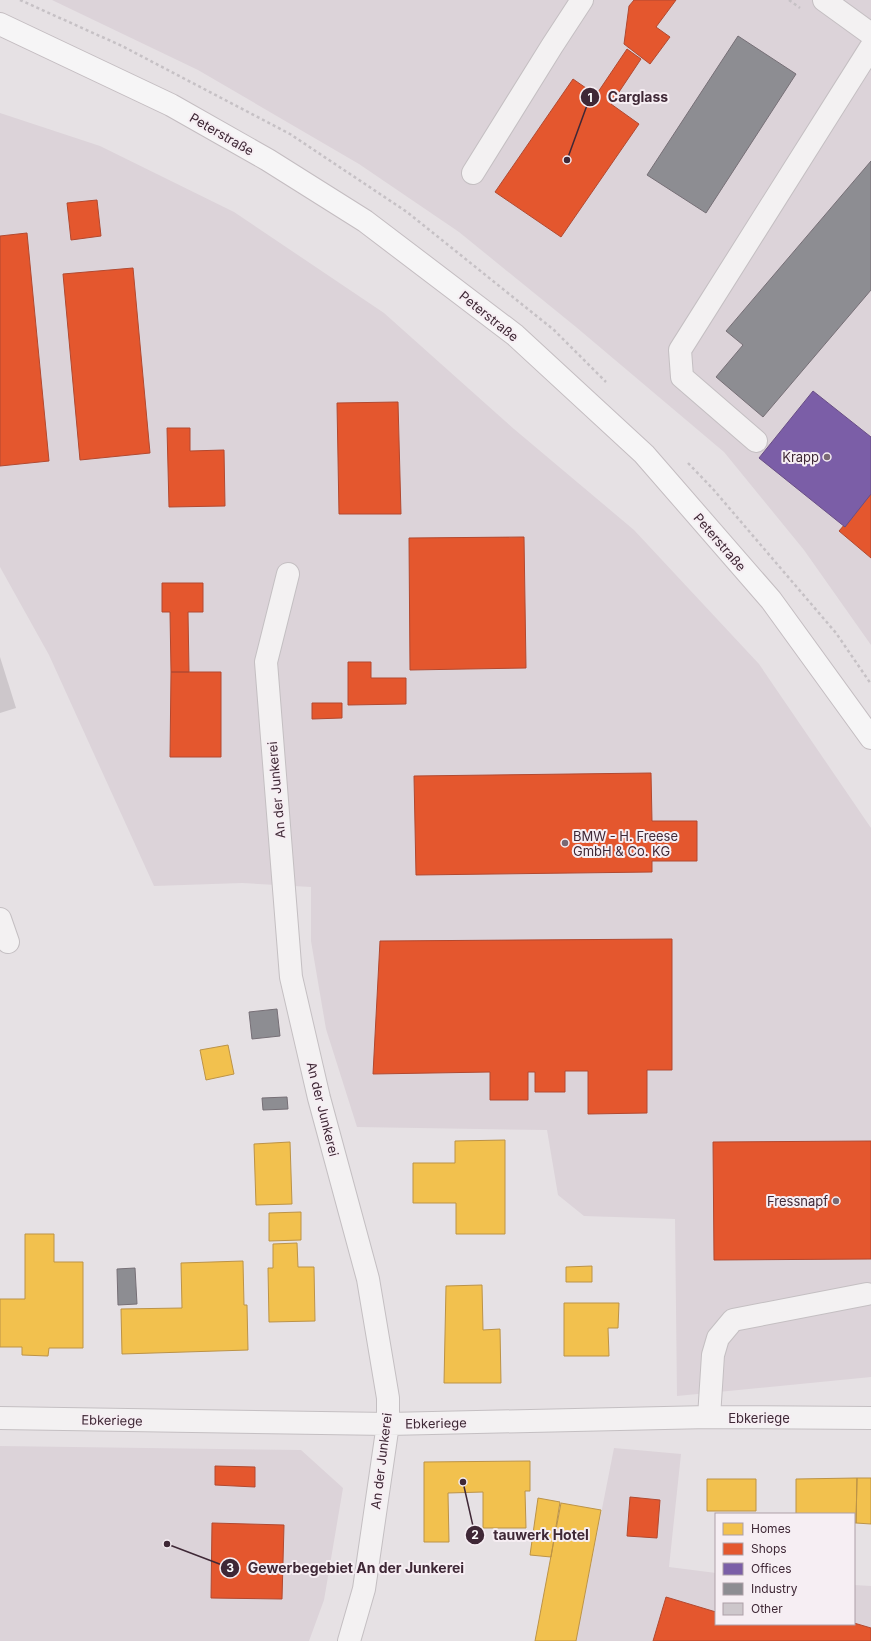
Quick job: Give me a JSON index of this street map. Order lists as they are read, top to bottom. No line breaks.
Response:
{"streets":{"main road":["Peterstraße"],"street":["An der Junkerei","Ebkeriege"]},"crossings":[["An der Junkerei","Ebkeriege"]],"places":["Carglass","Krapp","BMW - H. Freese GmbH & Co. KG","Fressnapf","tauwerk Hotel","Gewerbegebiet An der Junkerei"],"legend":["Homes","Shops","Offices","Industry","Other"]}
